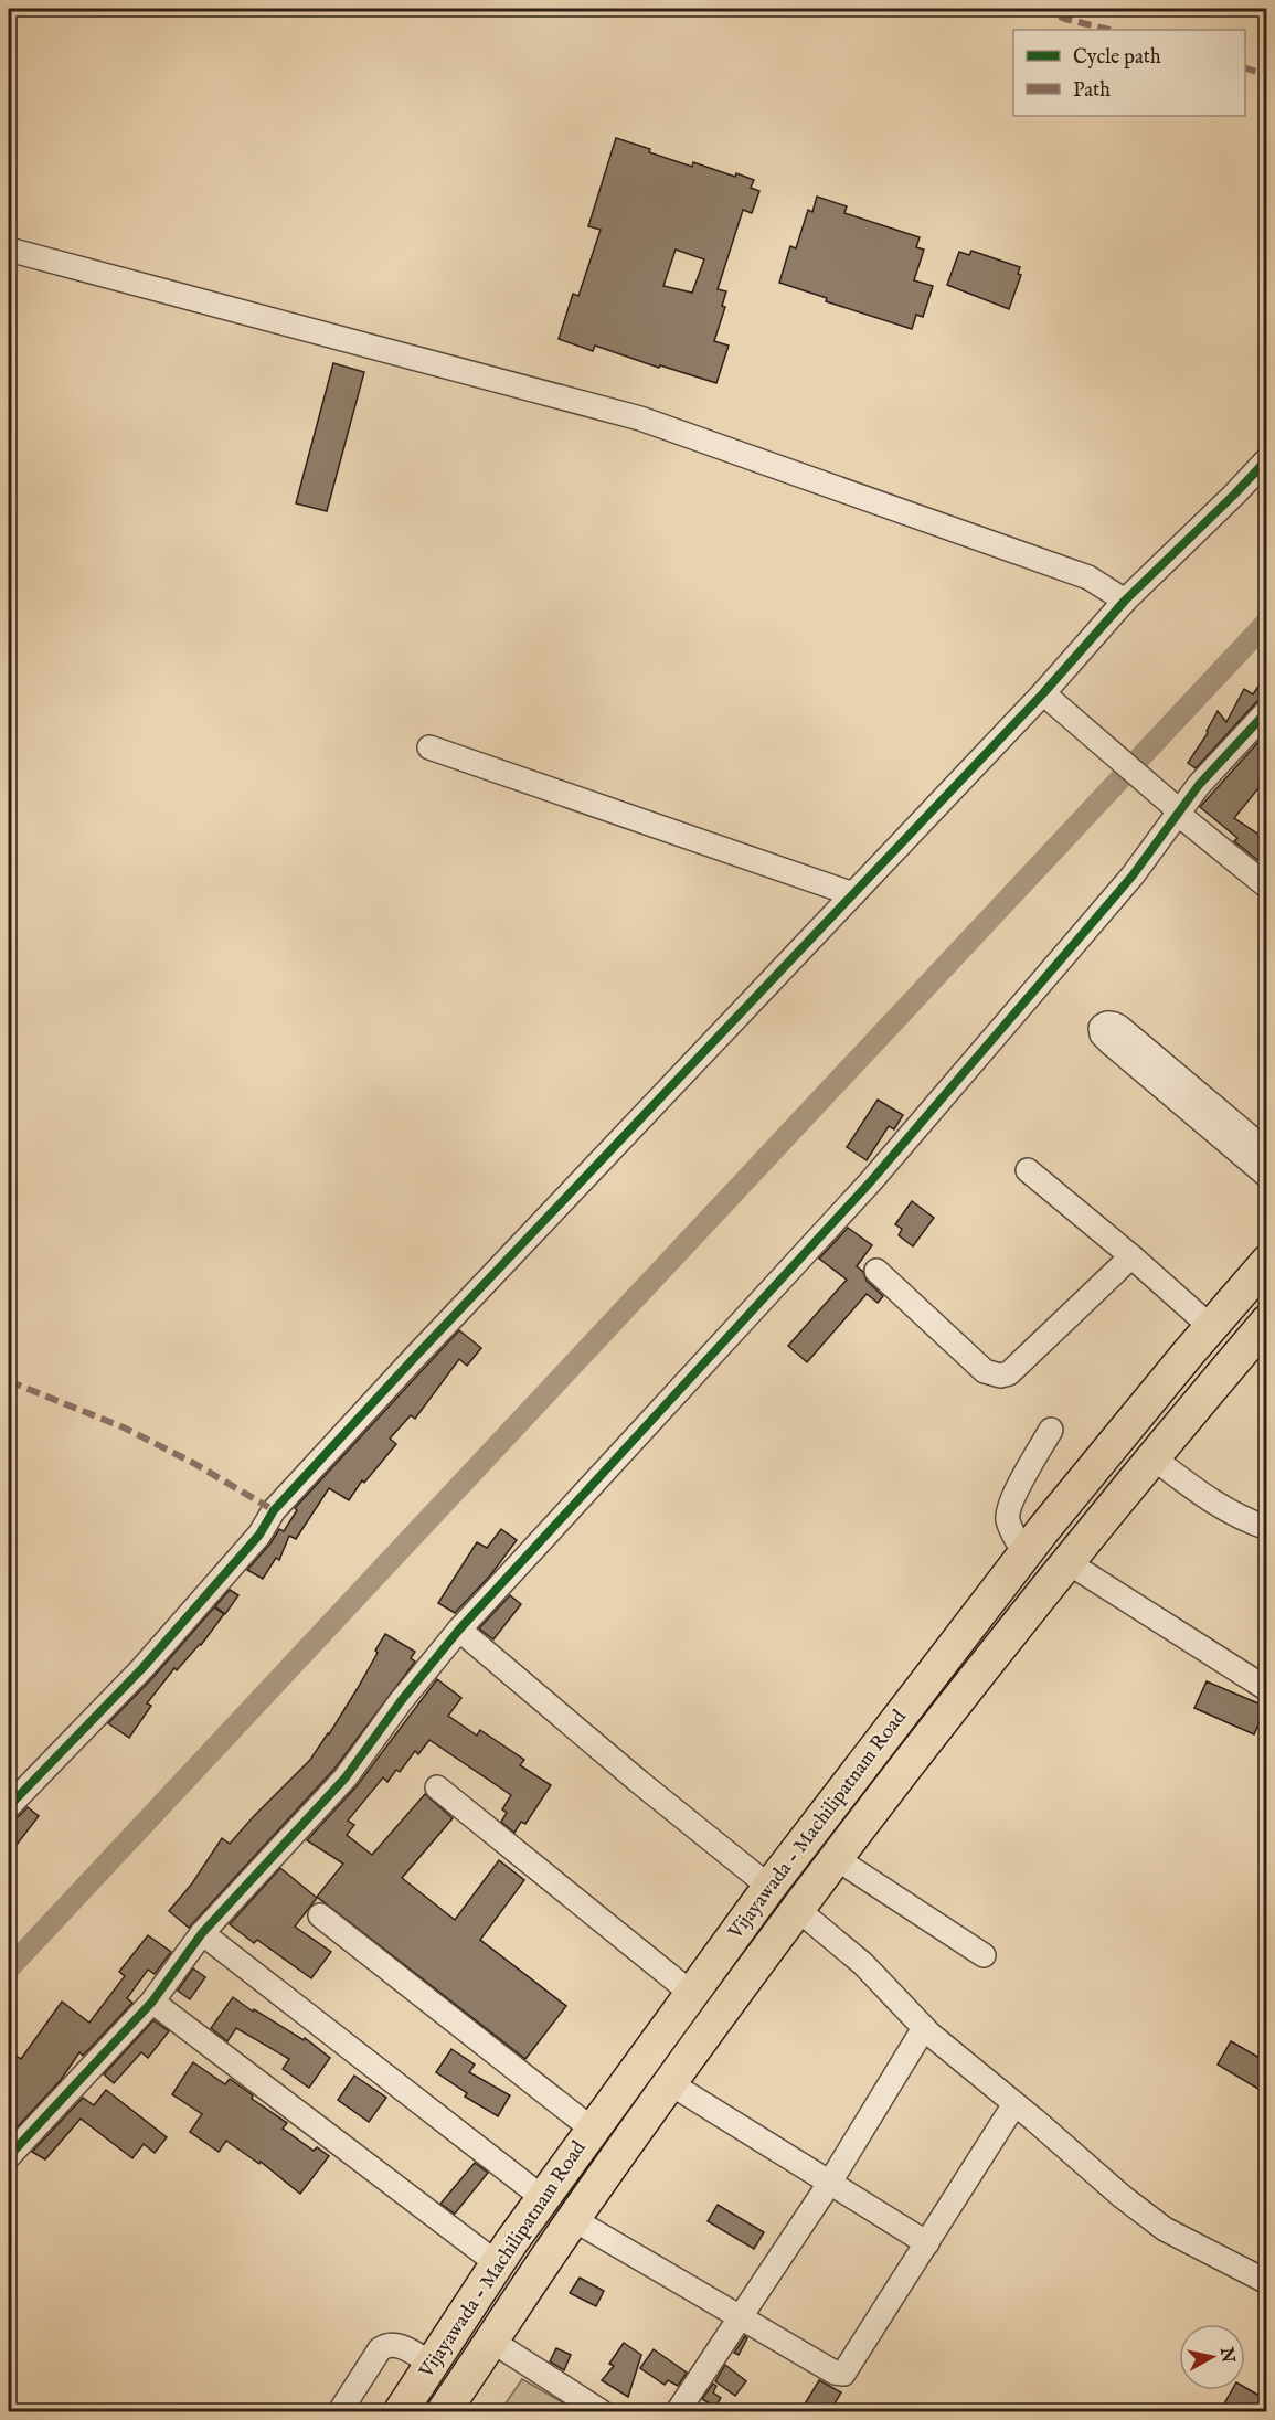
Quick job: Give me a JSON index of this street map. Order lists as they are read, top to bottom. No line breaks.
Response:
{"streets":{"highway":["Vijayawada - Machilipatnam Road"]},"legend":["Cycle path","Path"],"north":"right"}
